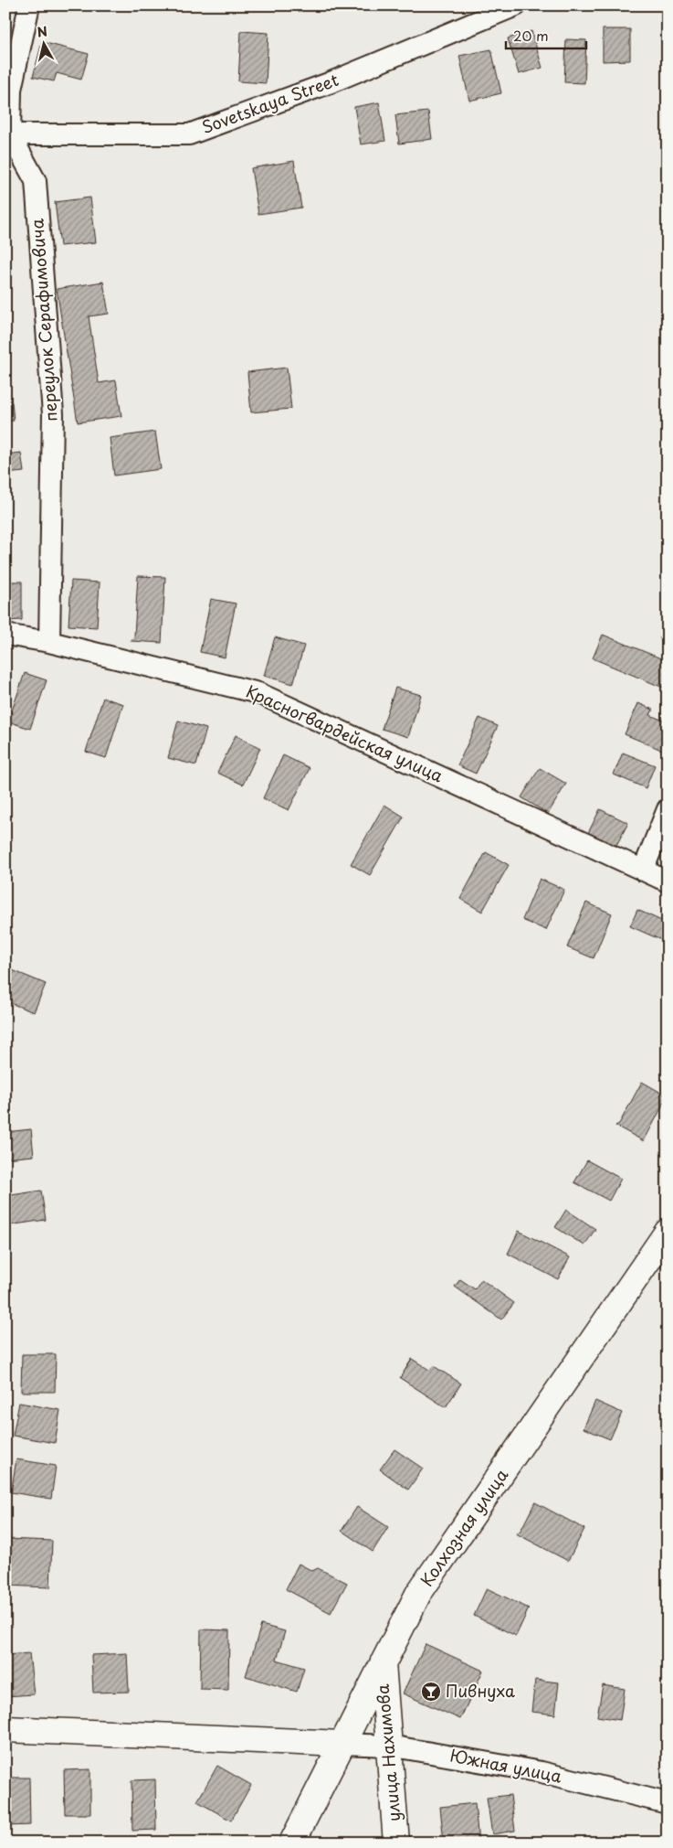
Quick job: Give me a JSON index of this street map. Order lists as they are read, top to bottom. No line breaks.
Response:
{"streets":{"street":["Sovetskaya Street","переулок Серафимовича","Красногвардейская улица","Колхозная улица","улица Нахимова","Южная улица"]},"crossings":[["Sovetskaya Street","переулок Серафимовича"],["переулок Серафимовича","Красногвардейская улица"],["Колхозная улица","улица Нахимова"],["Колхозная улица","Южная улица"],["улица Нахимова","Южная улица"]],"places":{"bar":["Пивнуха"]},"scale_bar":"20 m","north":"top"}
